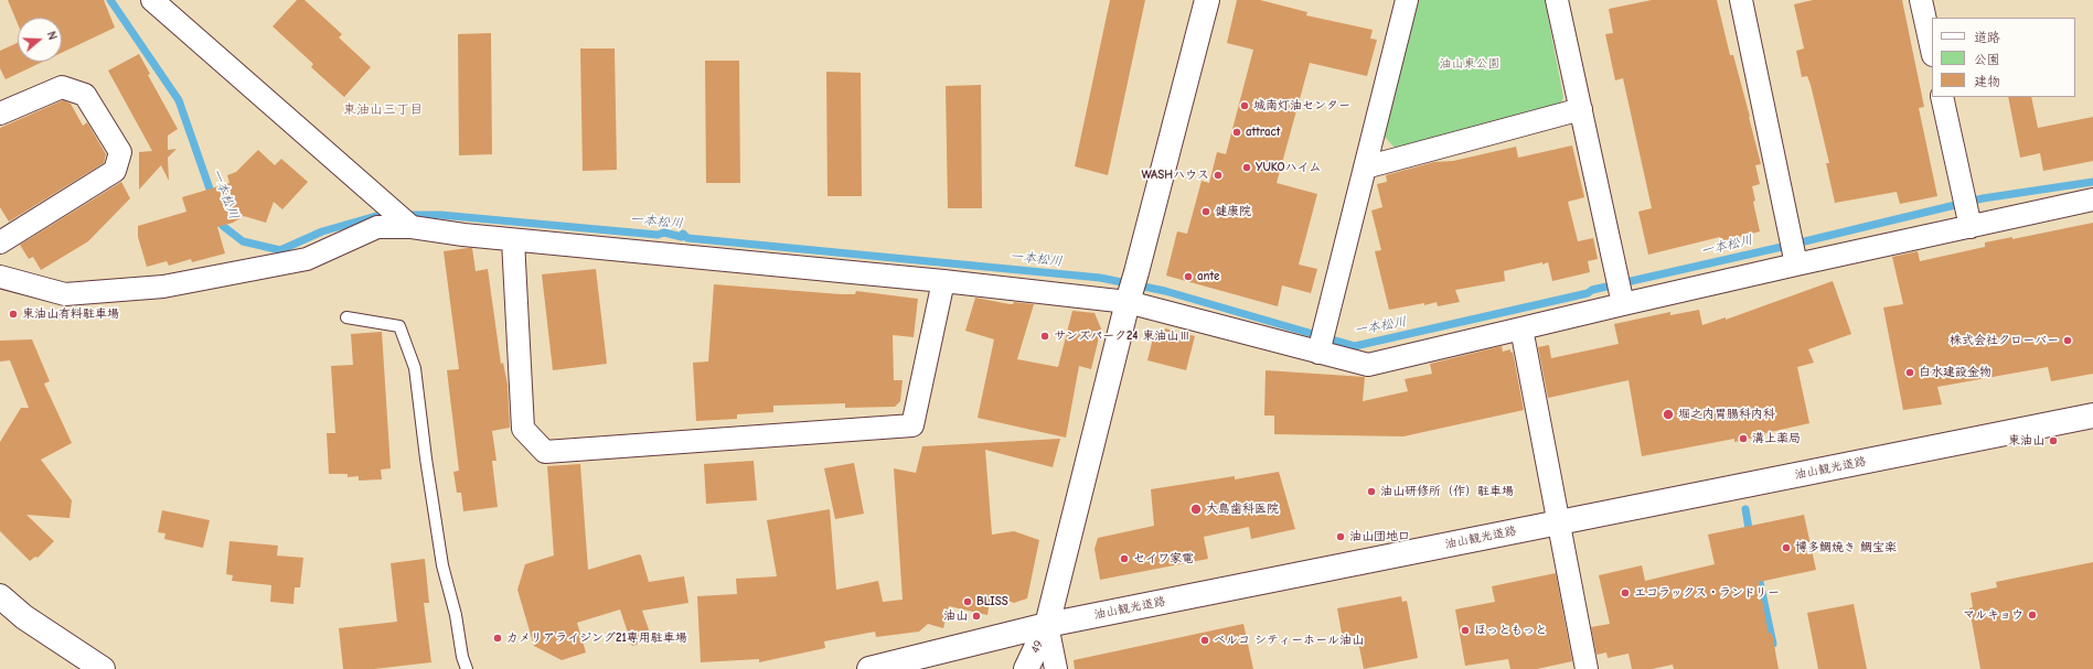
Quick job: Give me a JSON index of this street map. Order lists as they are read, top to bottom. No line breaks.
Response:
{"streets":{"main road":["油山観光道路","49"]},"crossings":[["油山観光道路","49"]],"districts":["東油山三丁目"],"water":["一本松川"],"parks":["油山東公園"],"places":["城南灯油センター","attract","YUKOハイム","WASHハウス","健康院","ante","東油山有料駐車場","サンズパーク24 東油山Ⅲ","株式会社クローバー","白水建設金物","堀之内胃腸科内科","溝上薬局","東油山","油山研修所（作）駐車場","大島歯科医院","油山団地口","博多鯛焼き 鯛宝楽","セイワ家電","エコラックス・ランドリー","BLISS","マルキョウ","油山","ほっともっと","カメリアライジング21専用駐車場","ベルコ シティーホール油山"],"legend":["道路","公園","建物"],"north":"right"}
